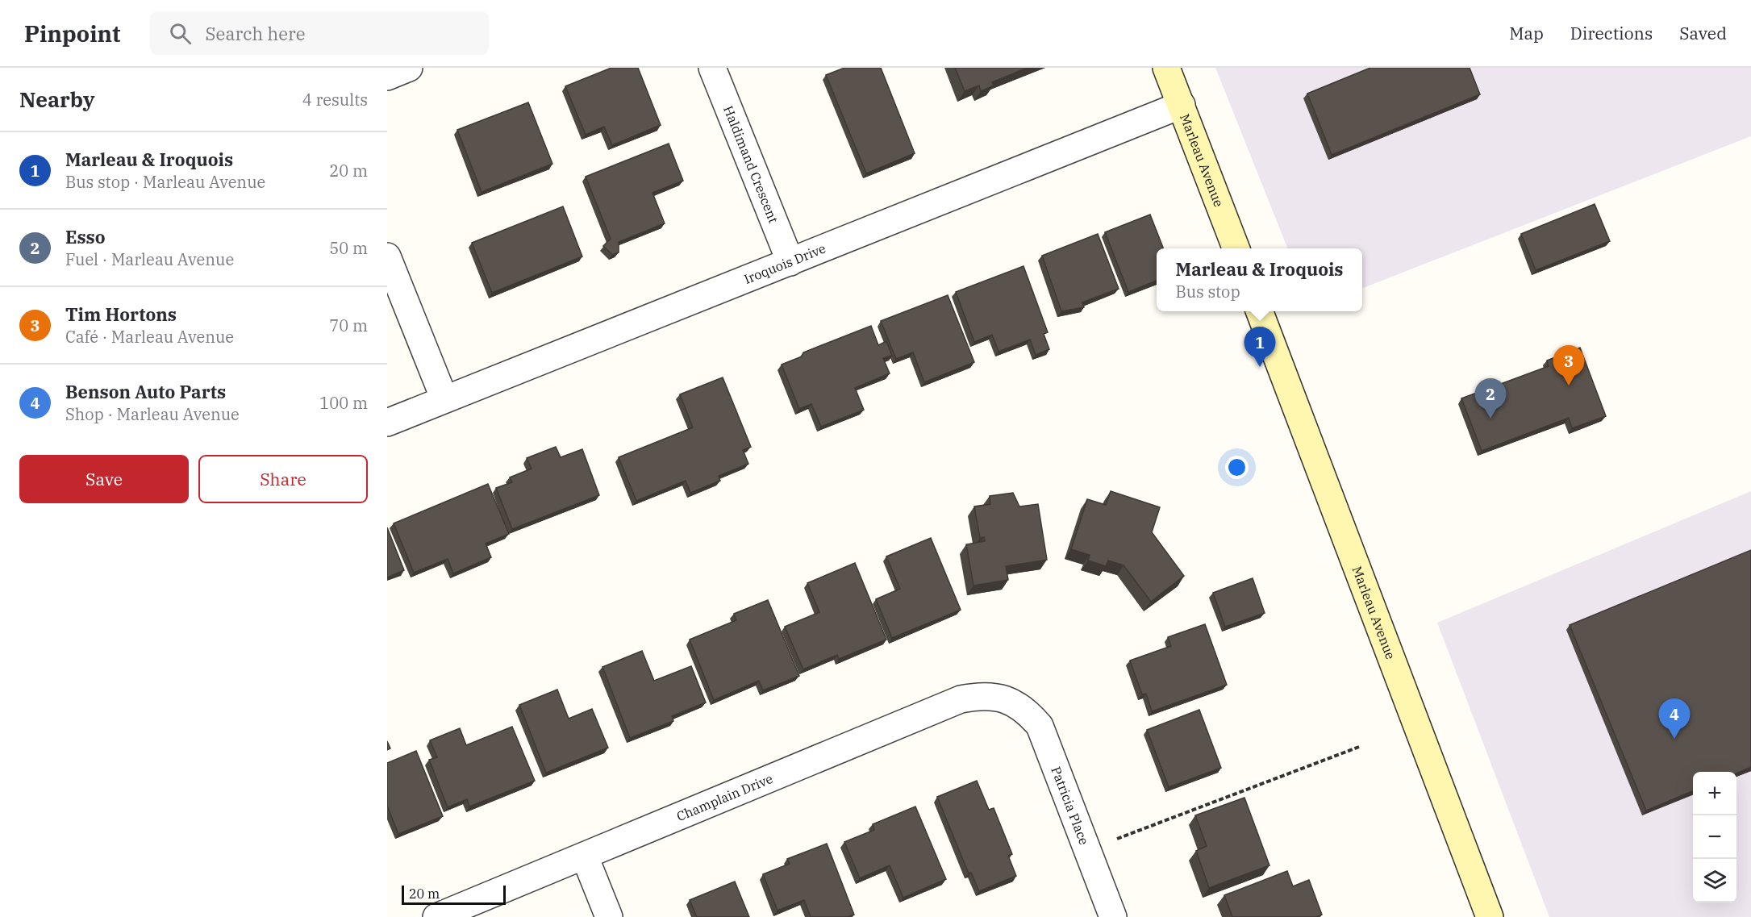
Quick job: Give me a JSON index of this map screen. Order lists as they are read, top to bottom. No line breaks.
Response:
{"streets":{"main road":["Marleau Avenue"],"street":["Haldimand Crescent","Iroquois Drive","Champlain Drive","Patricia Place"]},"crossings":[["Marleau Avenue","Iroquois Drive"],["Haldimand Crescent","Iroquois Drive"],["Champlain Drive","Patricia Place"]],"scale_bar":"20 m","page":{"header":"Pinpoint","search":"Search here","nav":["Map","Directions","Saved"],"heading":["Nearby","4 results"],"list":[{"mark":"1","name":"Marleau & Iroquois","note":"Bus stop · Marleau Avenue","value":"20 m"},{"mark":"2","name":"Esso","note":"Fuel · Marleau Avenue","value":"50 m"},{"mark":"3","name":"Tim Hortons","note":"Café · Marleau Avenue","value":"70 m"},{"mark":"4","name":"Benson Auto Parts","note":"Shop · Marleau Avenue","value":"100 m"}],"popup":["Marleau & Iroquois","Bus stop"],"pins":["1","3","2","4"],"buttons":["Save","Share"],"map_buttons":["+","−"],"scale":"20 m"}}
